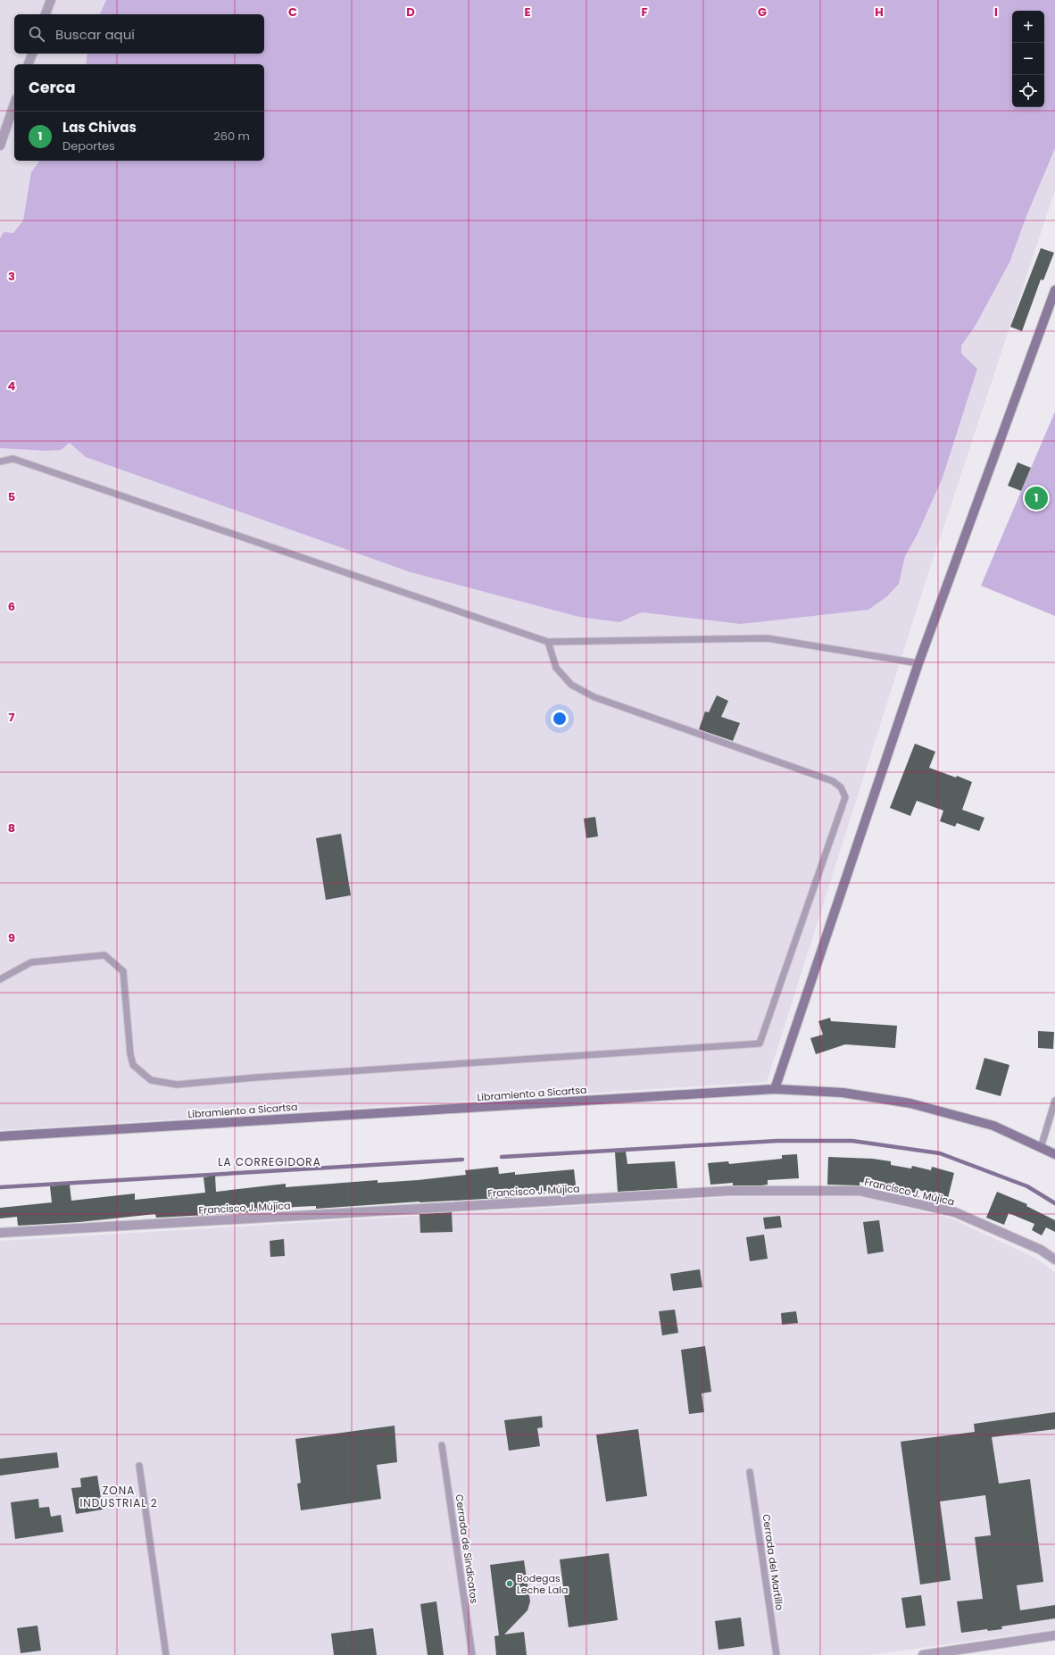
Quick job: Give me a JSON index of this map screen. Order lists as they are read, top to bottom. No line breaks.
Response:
{"streets":{"main road":["Libramiento a Sicartsa"],"street":["Francisco J. Mújica"],"lane":["Cerrada de Sindicatos","Cerrada del Martillo"]},"districts":["LA CORREGIDORA","ZONA INDUSTRIAL 2"],"places":["Bodegas Leche Lala"],"page":{"map_buttons":["+","−"],"search":"Buscar aquí","heading":"Cerca","list":[{"mark":"1","name":"Las Chivas","note":"Deportes","value":"260 m"}],"pins":"1"},"grid":{"columns":["C","D","E","F","G","H","I"],"rows":["3","4","5","6","7","8","9"]}}
